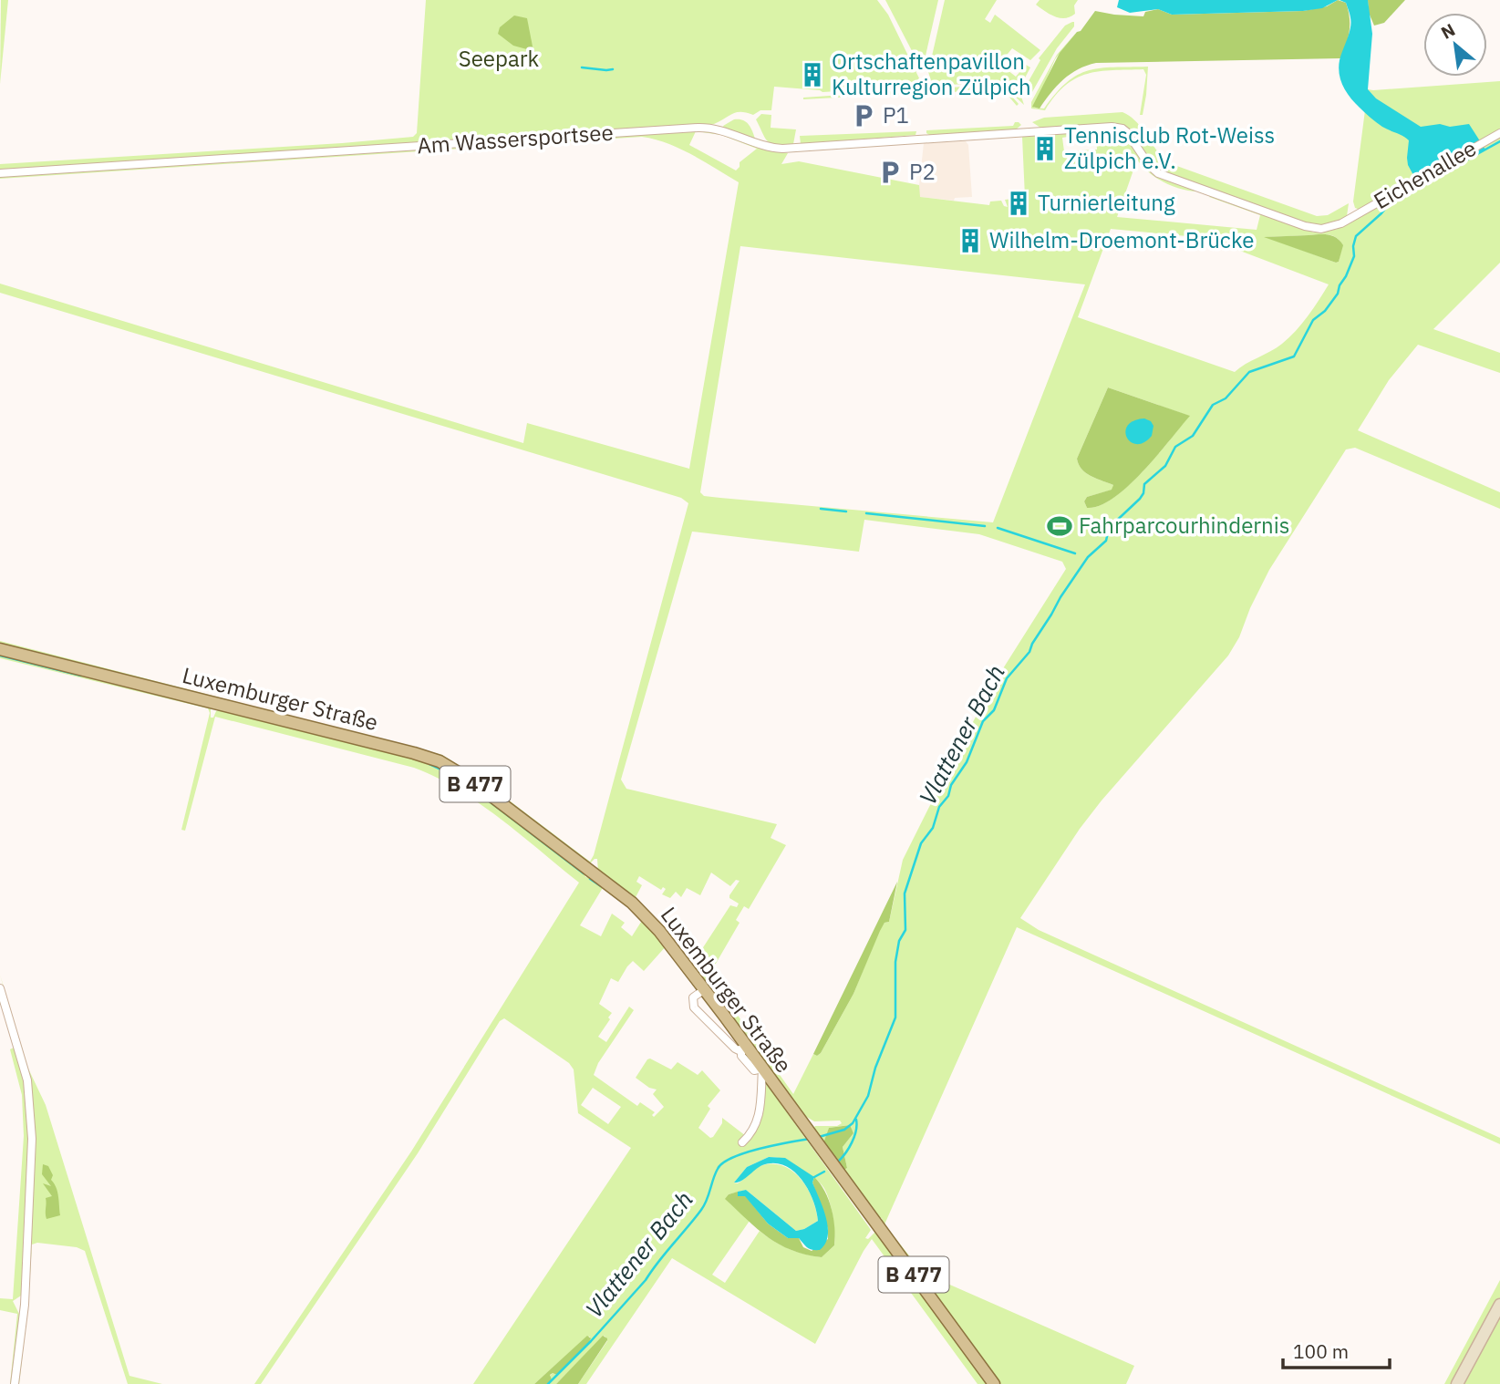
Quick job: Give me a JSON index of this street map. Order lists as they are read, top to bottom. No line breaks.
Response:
{"streets":{"main road":["Luxemburger Straße","B 477"],"street":["Am Wassersportsee","Eichenallee"]},"crossings":[["Am Wassersportsee","Eichenallee"]],"water":["Vlattener Bach"],"parks":["Seepark"],"places":{"building":["Ortschaftenpavillon Kulturregion Zülpich","Tennisclub Rot-Weiss Zülpich e.V.","Turnierleitung","Wilhelm-Droemont-Brücke"],"parking":["P1","P2"],"sports":["Fahrparcourhindernis"]},"scale_bar":"100 m","north":"top left"}
